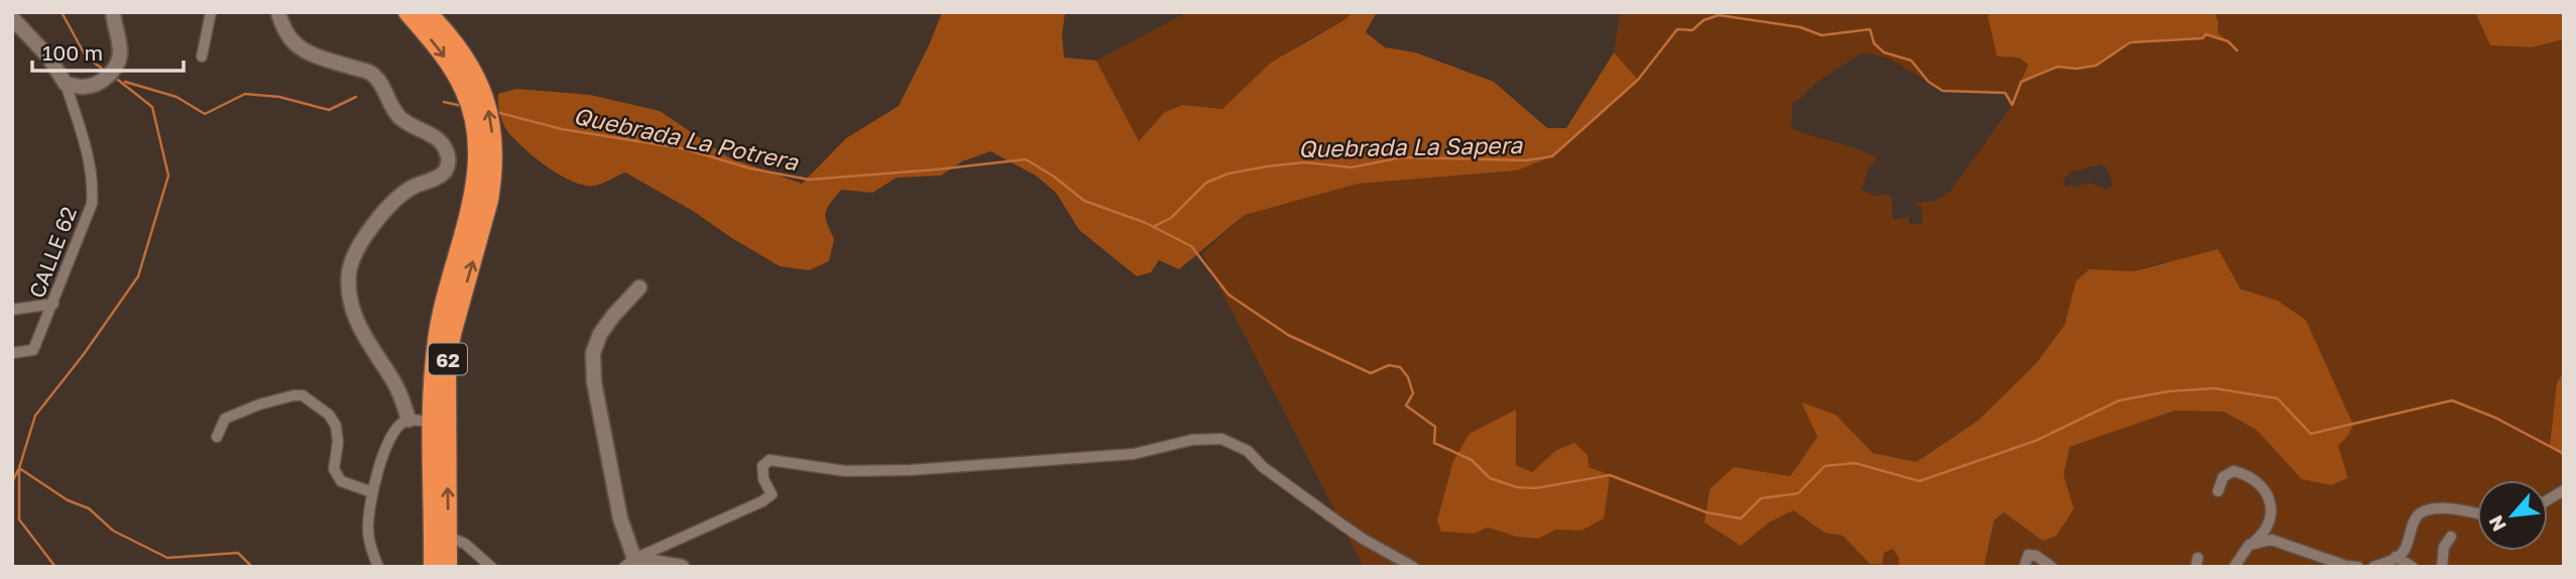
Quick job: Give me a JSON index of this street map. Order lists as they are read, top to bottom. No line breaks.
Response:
{"streets":{"highway":["62"],"street":["CALLE 62"]},"water":["Quebrada La Potrera","Quebrada La Sapera"],"scale_bar":"100 m","north":"bottom left"}
